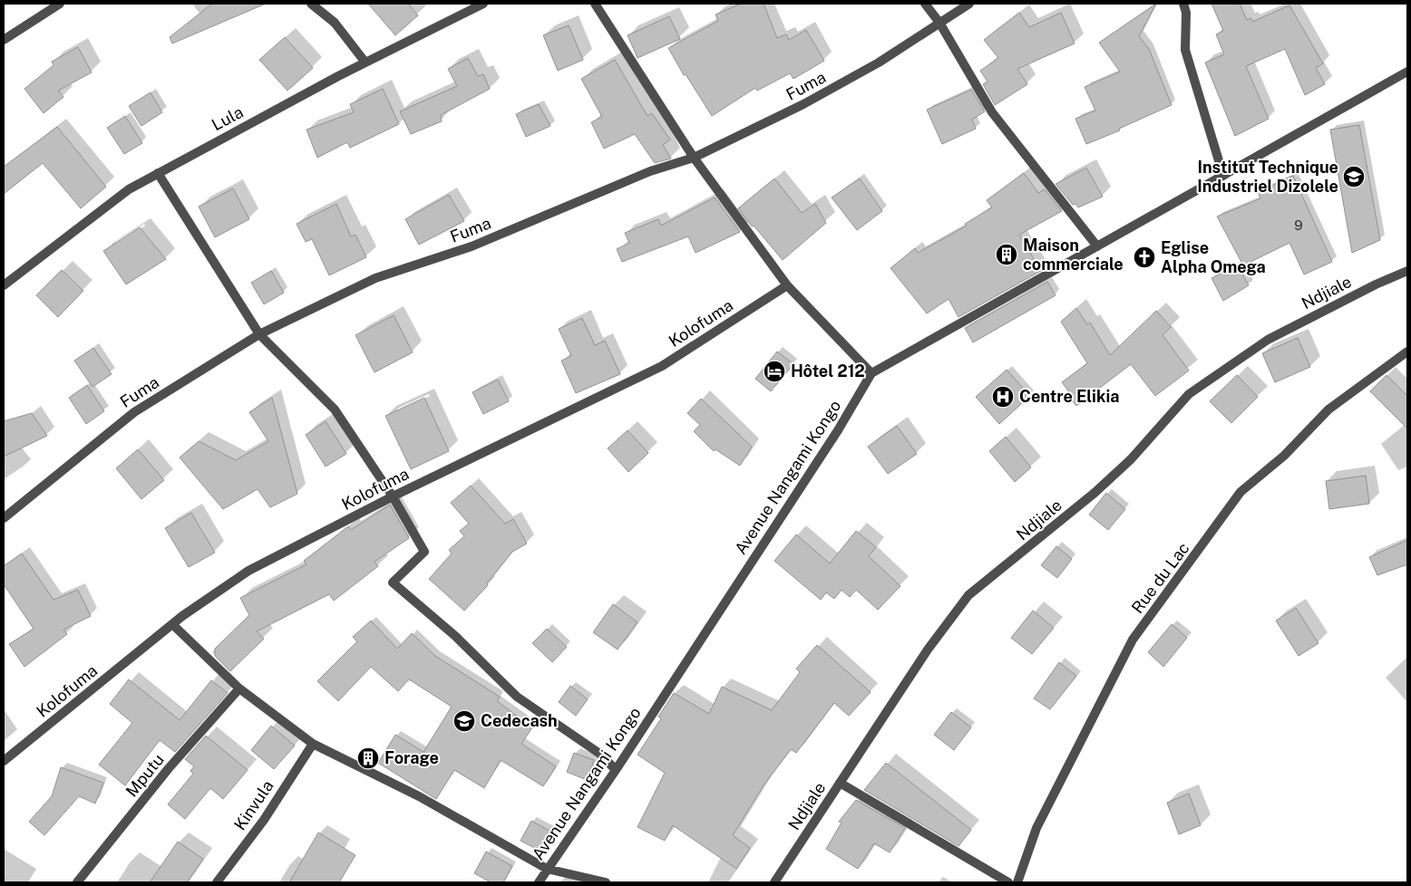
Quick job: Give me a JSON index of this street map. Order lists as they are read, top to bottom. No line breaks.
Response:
{"streets":{"street":["Fuma","Lula","Ndjiale","Kolofuma","Avenue Nangami Kongo","Rue du Lac","Mputu","Kinvula"]},"places":{"school or university":["Institut Technique Industriel Dizolele","Cedecash"],"building":["Maison commerciale","Forage"],"church":["Eglise Alpha Omega"],"hotel":["Hôtel 212"],"hospital":["Centre Elikia"]},"house_numbers":["9"]}
